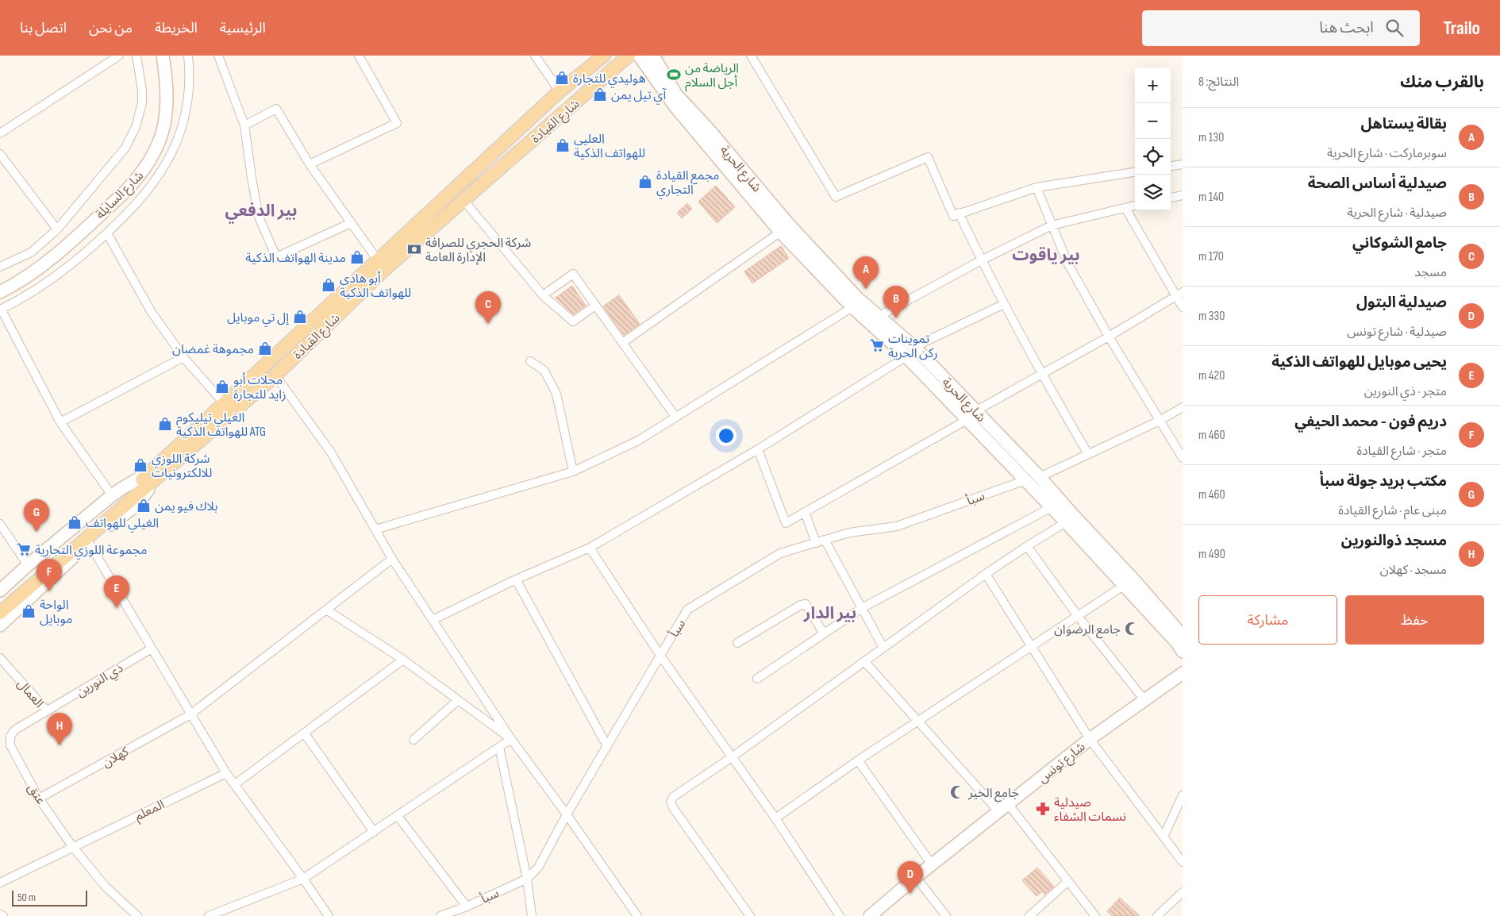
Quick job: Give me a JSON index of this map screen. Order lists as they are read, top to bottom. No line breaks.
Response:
{"streets":{"main road":["شارع القيادة"],"street":["شارع الحرية","شارع السايلة","سبأ","ذي النورين","العمال","كهلان","شارع تونس","عتق","المعلم"]},"crossings":[["ذي النورين","العمال"],["ذي النورين","عتق"],["كهلان","عتق"],["عتق","المعلم"]],"districts":["بير الدفعي","بير ياقوت","بير الدار"],"places":{"sports":["الرياضة من أجل السلام"],"shop":["هوليدي للتجارة","آي تيل يمن","العليي للهواتف الذكية","مجمع القيادة التجاري","مدينة الهواتف الذكية","أبو هادي للهواتف الذكية","إل تي موبايل","مجموهة غمضان","محلات أبو زايد للتجارة","الغيلي تيليكوم للهواتف الذكية ATG","شركة اللوزي للالكترونيات","بلاك فيو يمن","الغيلي للهواتف","الواحة موبايل"],"bank":["شركة الحجري للصرافة الإدارة العامة"],"supermarket":["تموينات ركن الحرية","مجموعة اللوزي التجارية"],"mosque":["جامع الرضوان","جامع الخير"],"pharmacy":["صيدلية نسمات الشفاء"]},"scale_bar":"50 m","page":{"header":"Trailo","search":"ابحث هنا","nav":["الرئيسية","الخريطة","من نحن","اتصل بنا"],"heading":["بالقرب منك","النتائج: 8"],"map_buttons":["+","−"],"list":[{"mark":"A","name":"بقالة يستاهل","note":"سوبرماركت · شارع الحرية","value":"130 m"},{"mark":"B","name":"صيدلية أساس الصحة","note":"صيدلية · شارع الحرية","value":"140 m"},{"mark":"C","name":"جامع الشوكاني","note":"مسجد","value":"170 m"},{"mark":"D","name":"صيدلية البتول","note":"صيدلية · شارع تونس","value":"330 m"},{"mark":"E","name":"يحيى موبايل للهواتف الذكية","note":"متجر · ذي النورين","value":"420 m"},{"mark":"F","name":"دريم فون - محمد الحيفي","note":"متجر · شارع القيادة","value":"460 m"},{"mark":"G","name":"مكتب بريد جولة سبأ","note":"مبنى عام · شارع القيادة","value":"460 m"},{"mark":"H","name":"مسجد ذوالنورين","note":"مسجد · كهلان","value":"490 m"}],"pins":["A","B","C","G","F","E","H","D"],"buttons":["حفظ","مشاركة"],"scale":"50 m"}}
